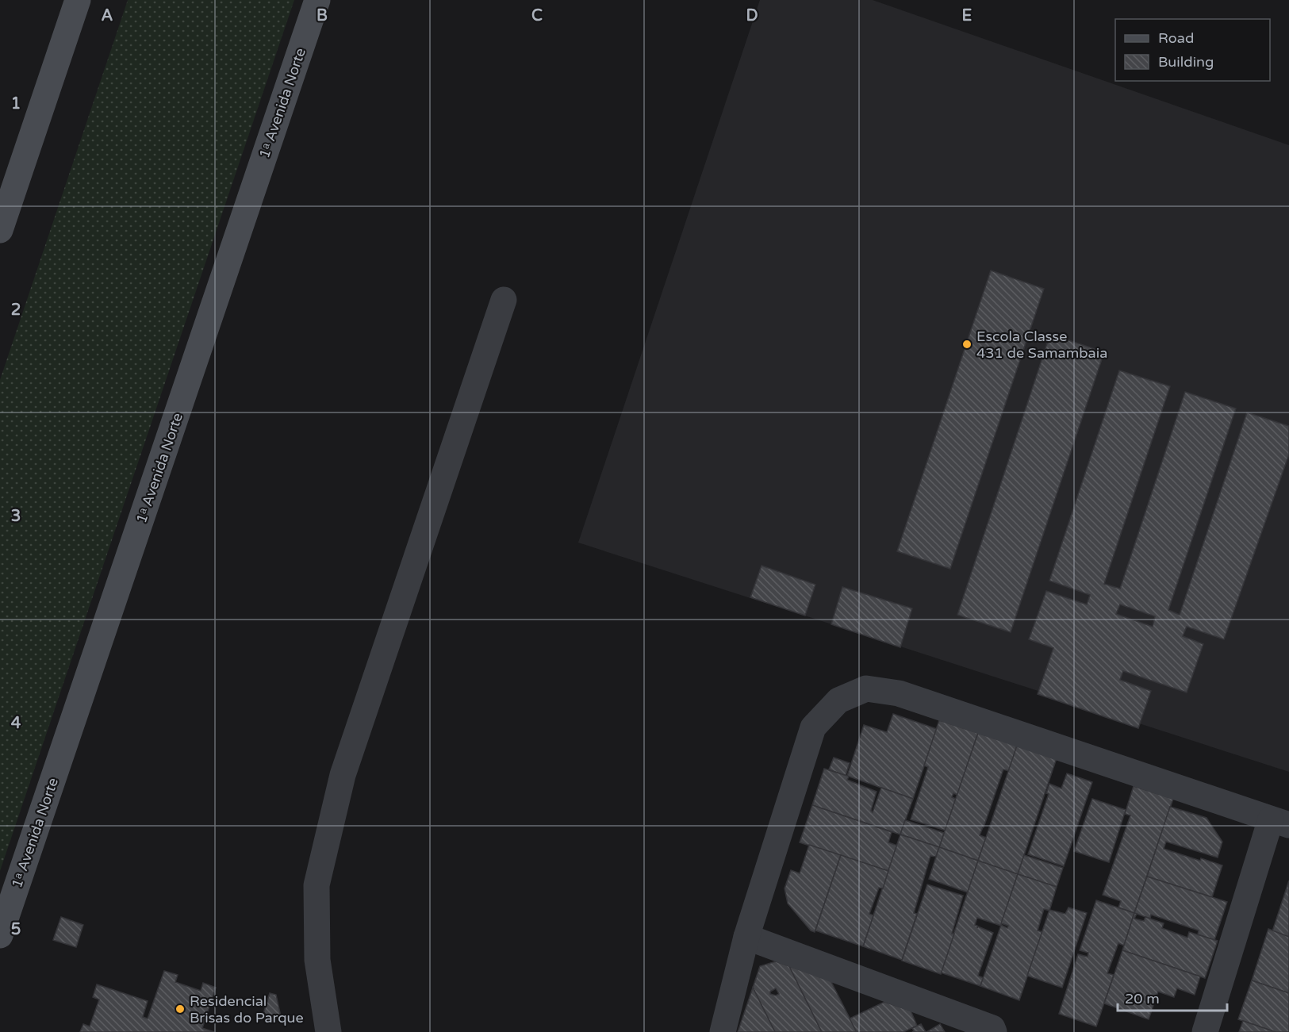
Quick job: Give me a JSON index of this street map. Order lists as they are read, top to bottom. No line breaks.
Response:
{"streets":{"main road":["1ᵃ Avenida Norte"]},"places":["Escola Classe 431 de Samambaia","Residencial Brisas do Parque"],"legend":["Road","Building"],"scale_bar":"20 m","grid":{"columns":["A","B","C","D","E"],"rows":["1","2","3","4","5"]}}
